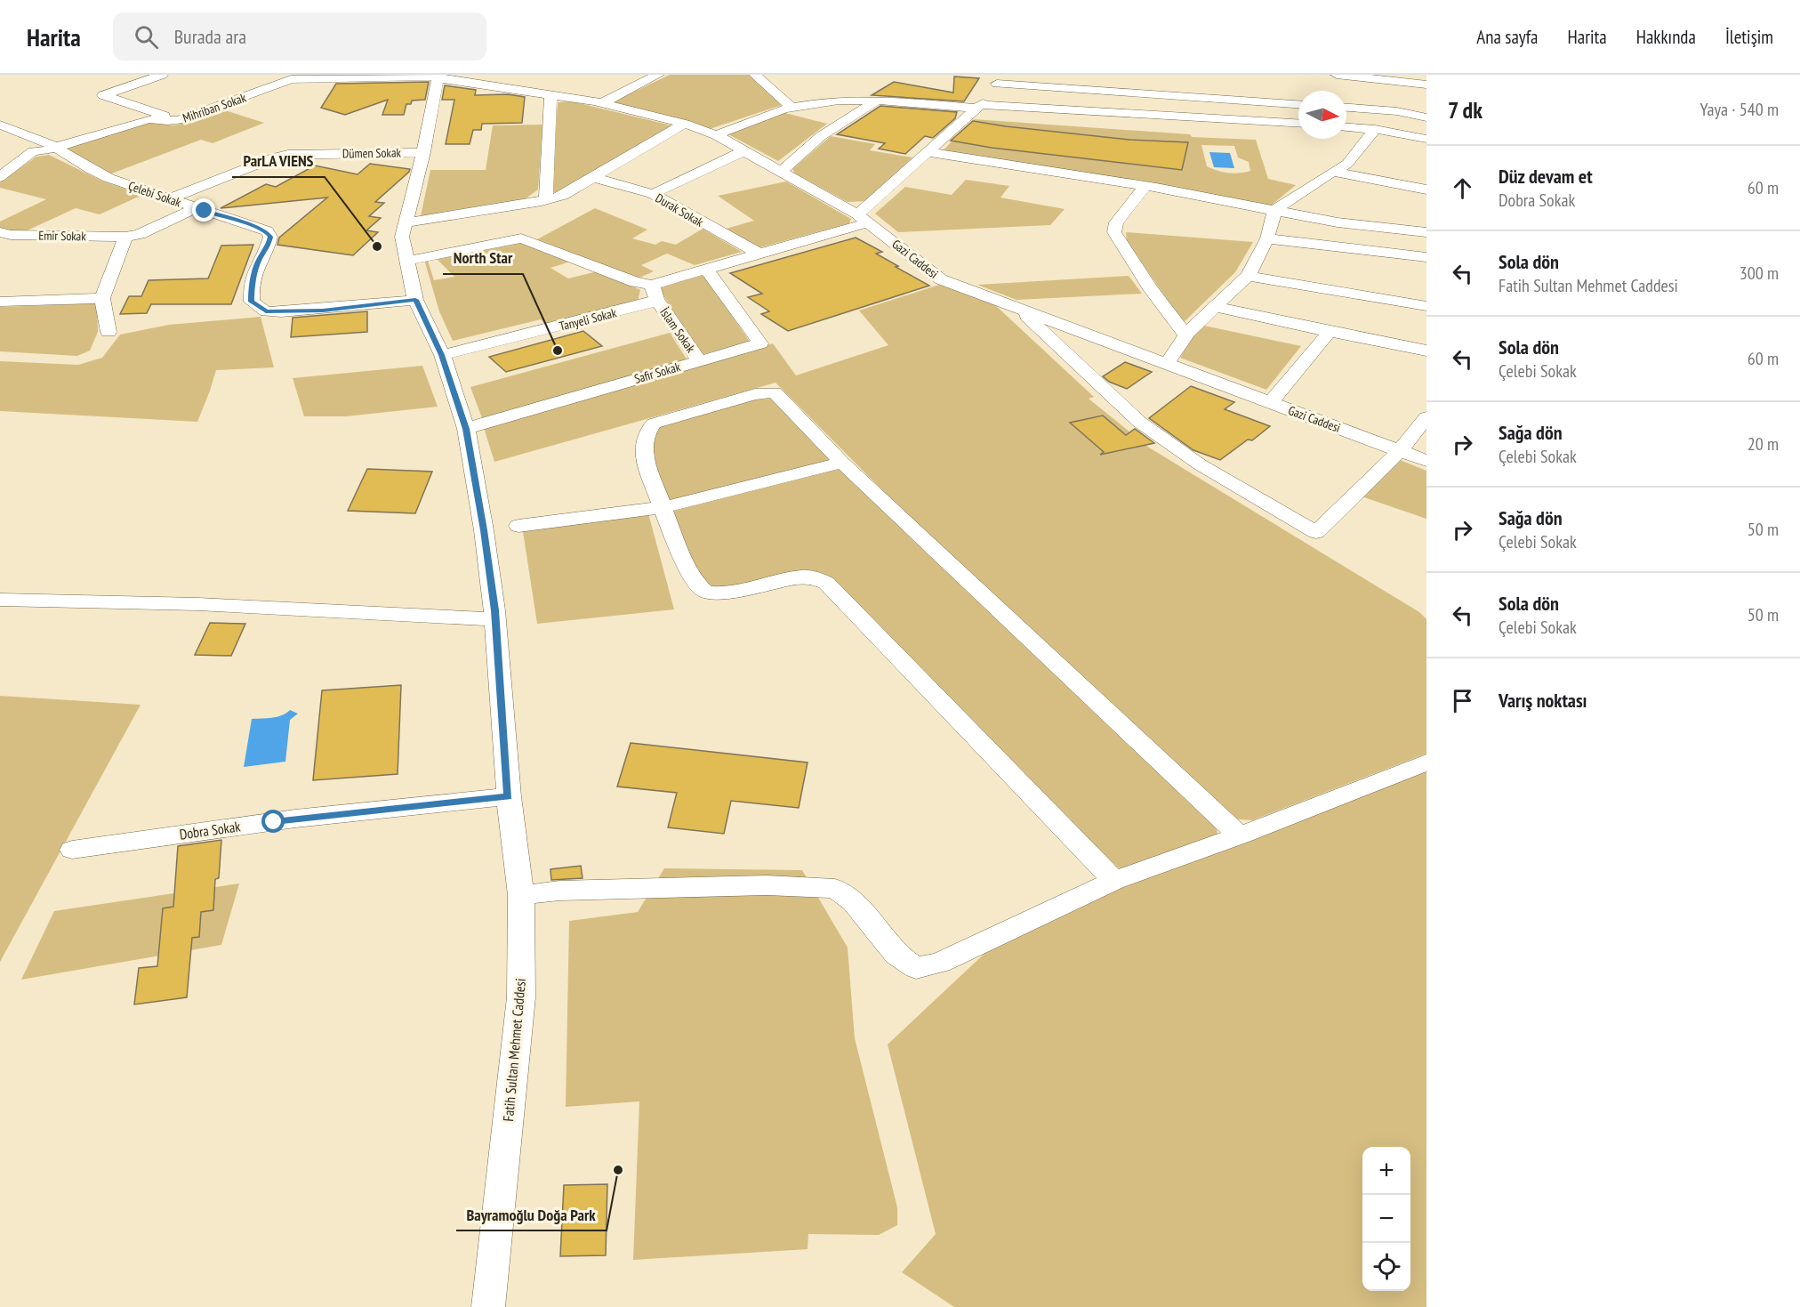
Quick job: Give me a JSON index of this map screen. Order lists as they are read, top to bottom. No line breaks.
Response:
{"streets":{"street":["Mihriban Sokak","Dümen Sokak","Çelebi Sokak","Durak Sokak","Emir Sokak","Gazi Caddesi","Tanyeli Sokak","İslam Sokak","Safir Sokak","Dobra Sokak","Fatih Sultan Mehmet Caddesi"]},"crossings":[["Mihriban Sokak","Çelebi Sokak"],["Mihriban Sokak","Gazi Caddesi"],["Mihriban Sokak","Fatih Sultan Mehmet Caddesi"],["Dümen Sokak","Çelebi Sokak"],["Dümen Sokak","Fatih Sultan Mehmet Caddesi"],["Çelebi Sokak","Emir Sokak"],["Çelebi Sokak","Fatih Sultan Mehmet Caddesi"],["Durak Sokak","Tanyeli Sokak"],["Gazi Caddesi","Tanyeli Sokak"],["Gazi Caddesi","Fatih Sultan Mehmet Caddesi"],["Tanyeli Sokak","İslam Sokak"],["Tanyeli Sokak","Safir Sokak"],["Tanyeli Sokak","Fatih Sultan Mehmet Caddesi"],["İslam Sokak","Safir Sokak"],["Safir Sokak","Fatih Sultan Mehmet Caddesi"],["Dobra Sokak","Fatih Sultan Mehmet Caddesi"]],"places":["ParLA VIENS","North Star","Bayramoğlu Doğa Park"],"north":"right","page":{"header":"Harita","search":"Burada ara","nav":["Ana sayfa","Harita","Hakkında","İletişim"],"heading":["7 dk","Yaya · 540 m"],"list":[["Düz devam et","Dobra Sokak","60 m"],["Sola dön","Fatih Sultan Mehmet Caddesi","300 m"],["Sola dön","Çelebi Sokak","60 m"],["Sağa dön","Çelebi Sokak","20 m"],["Sağa dön","Çelebi Sokak","50 m"],["Sola dön","Çelebi Sokak","50 m"],"Varış noktası"],"map_buttons":["+","−"]}}
